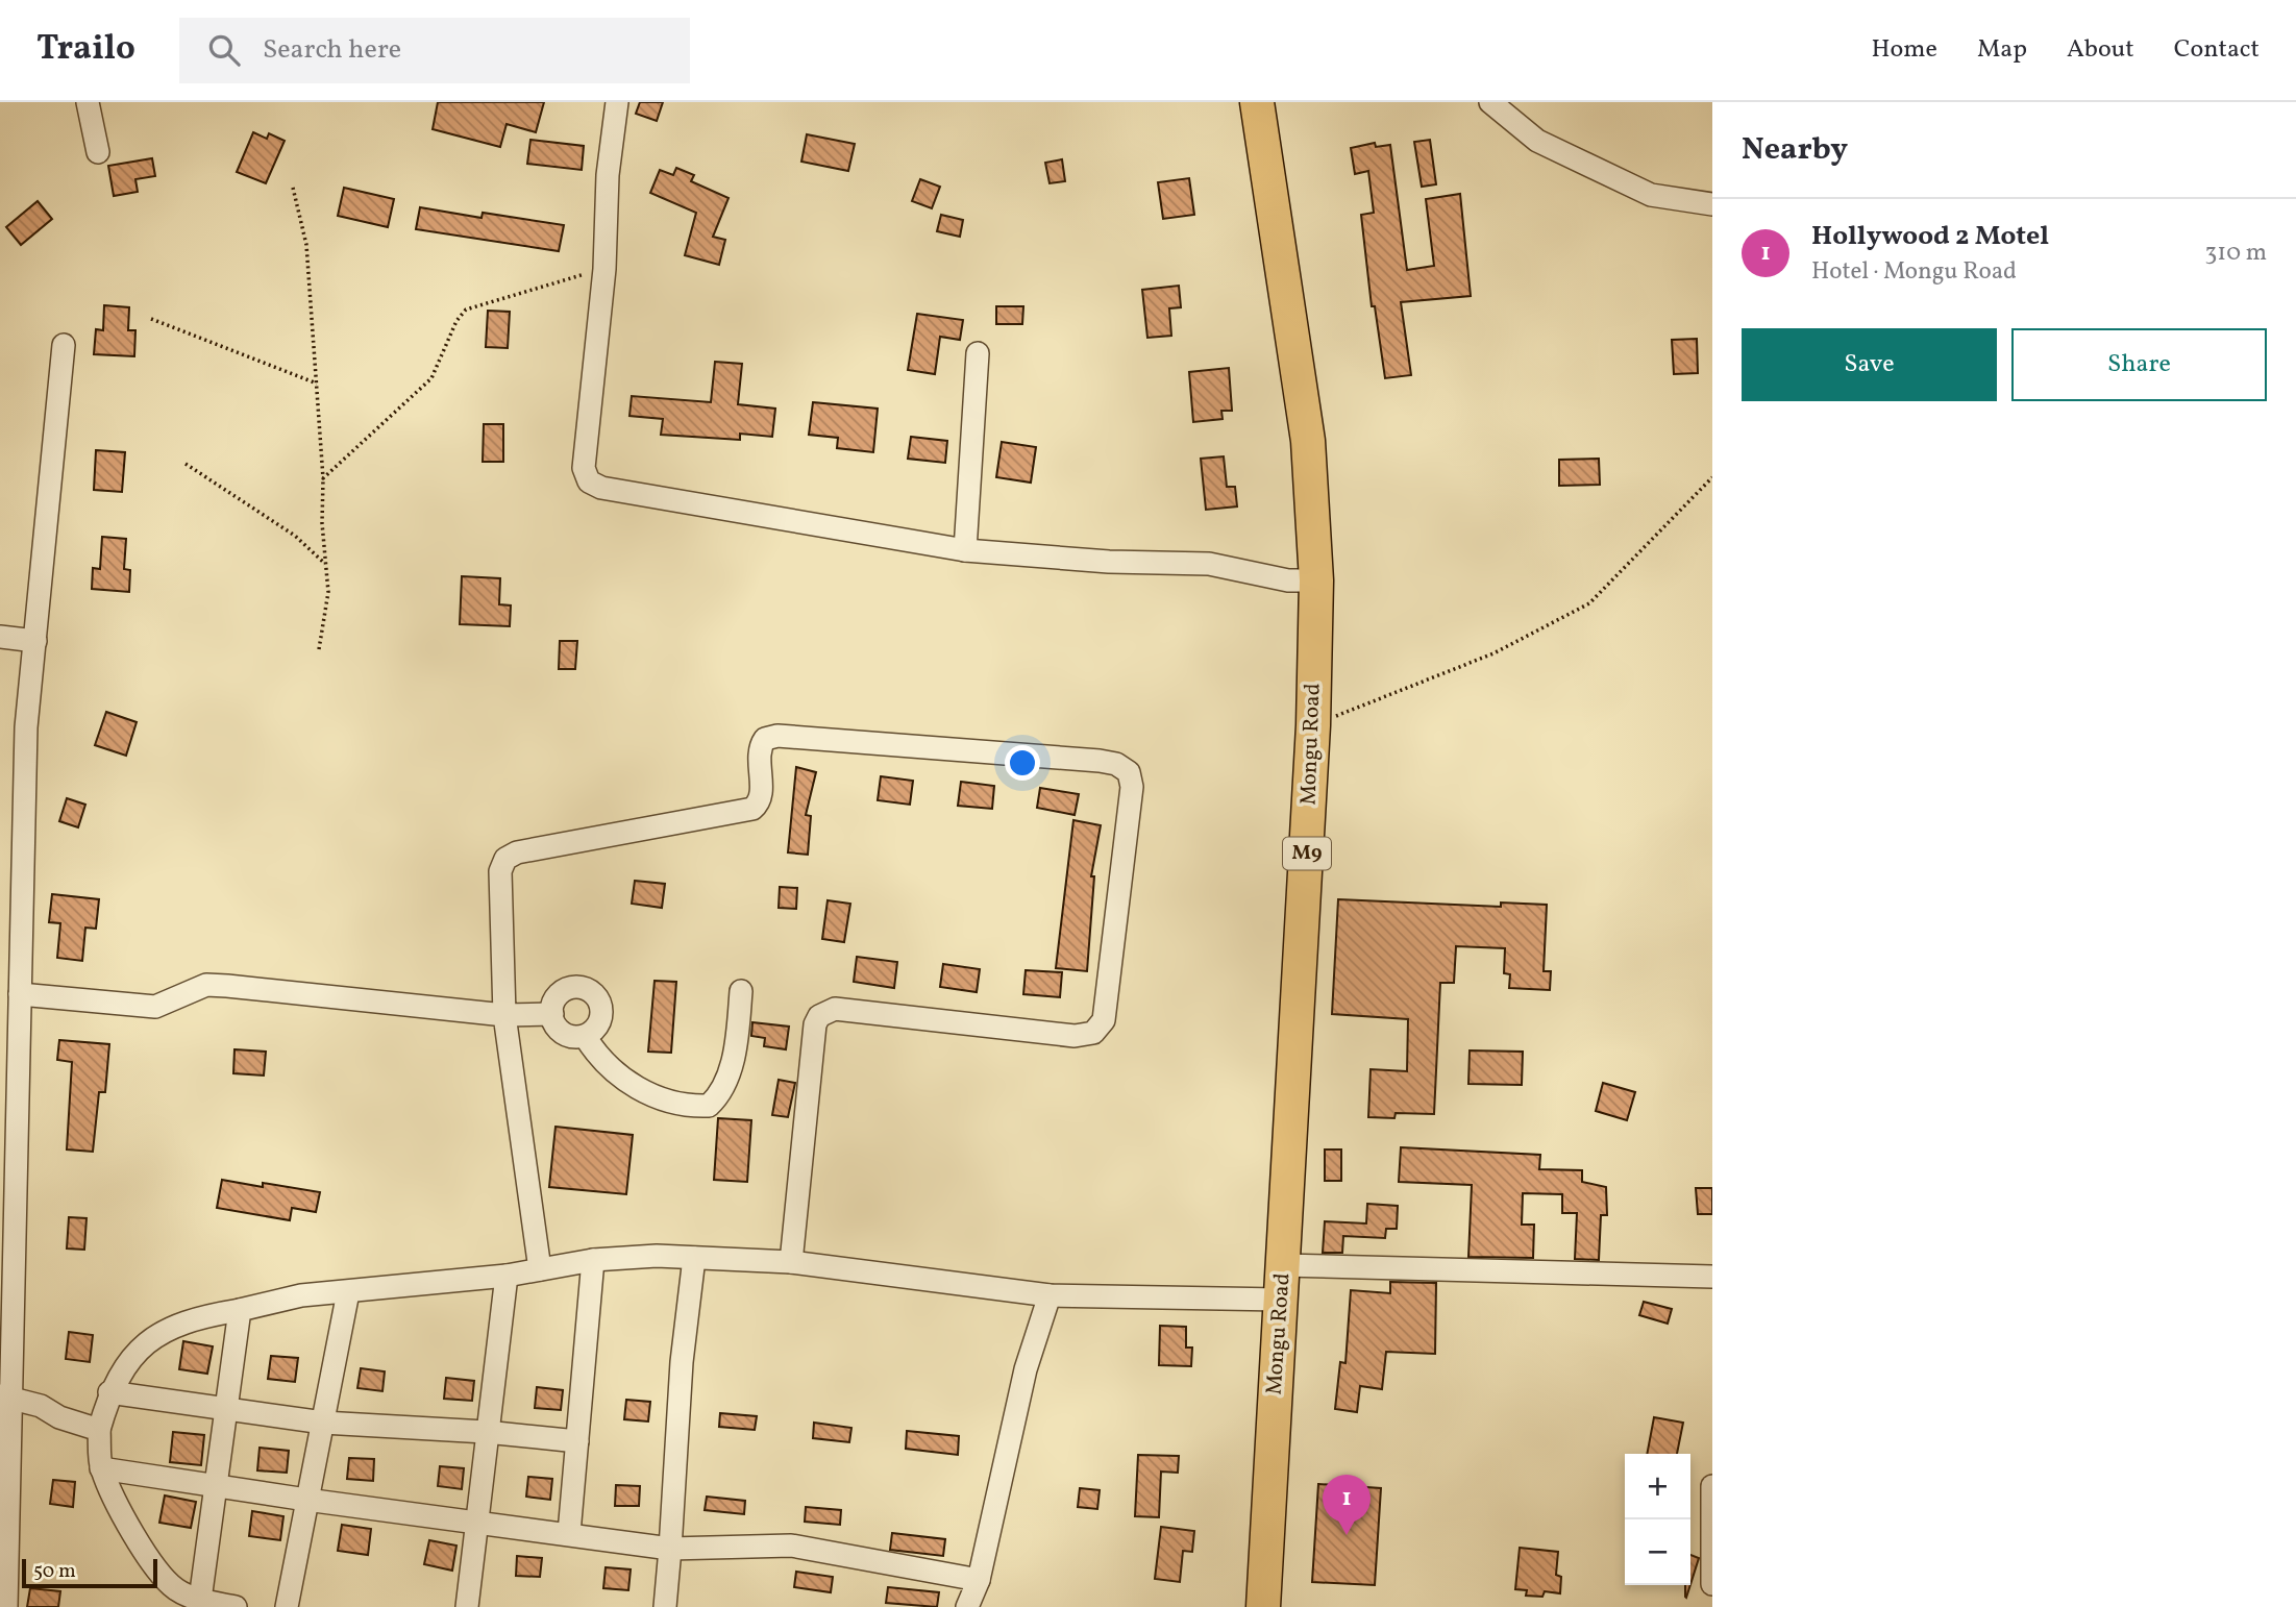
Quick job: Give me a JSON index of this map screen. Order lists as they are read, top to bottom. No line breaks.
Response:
{"streets":{"main road":["Mongu Road","M9"]},"scale_bar":"50 m","page":{"header":"Trailo","search":"Search here","nav":["Home","Map","About","Contact"],"heading":"Nearby","list":[{"mark":"1","name":"Hollywood 2 Motel","note":"Hotel · Mongu Road","value":"310 m"}],"buttons":["Save","Share"],"map_buttons":["+","−"],"pins":"1","scale":"50 m"}}
